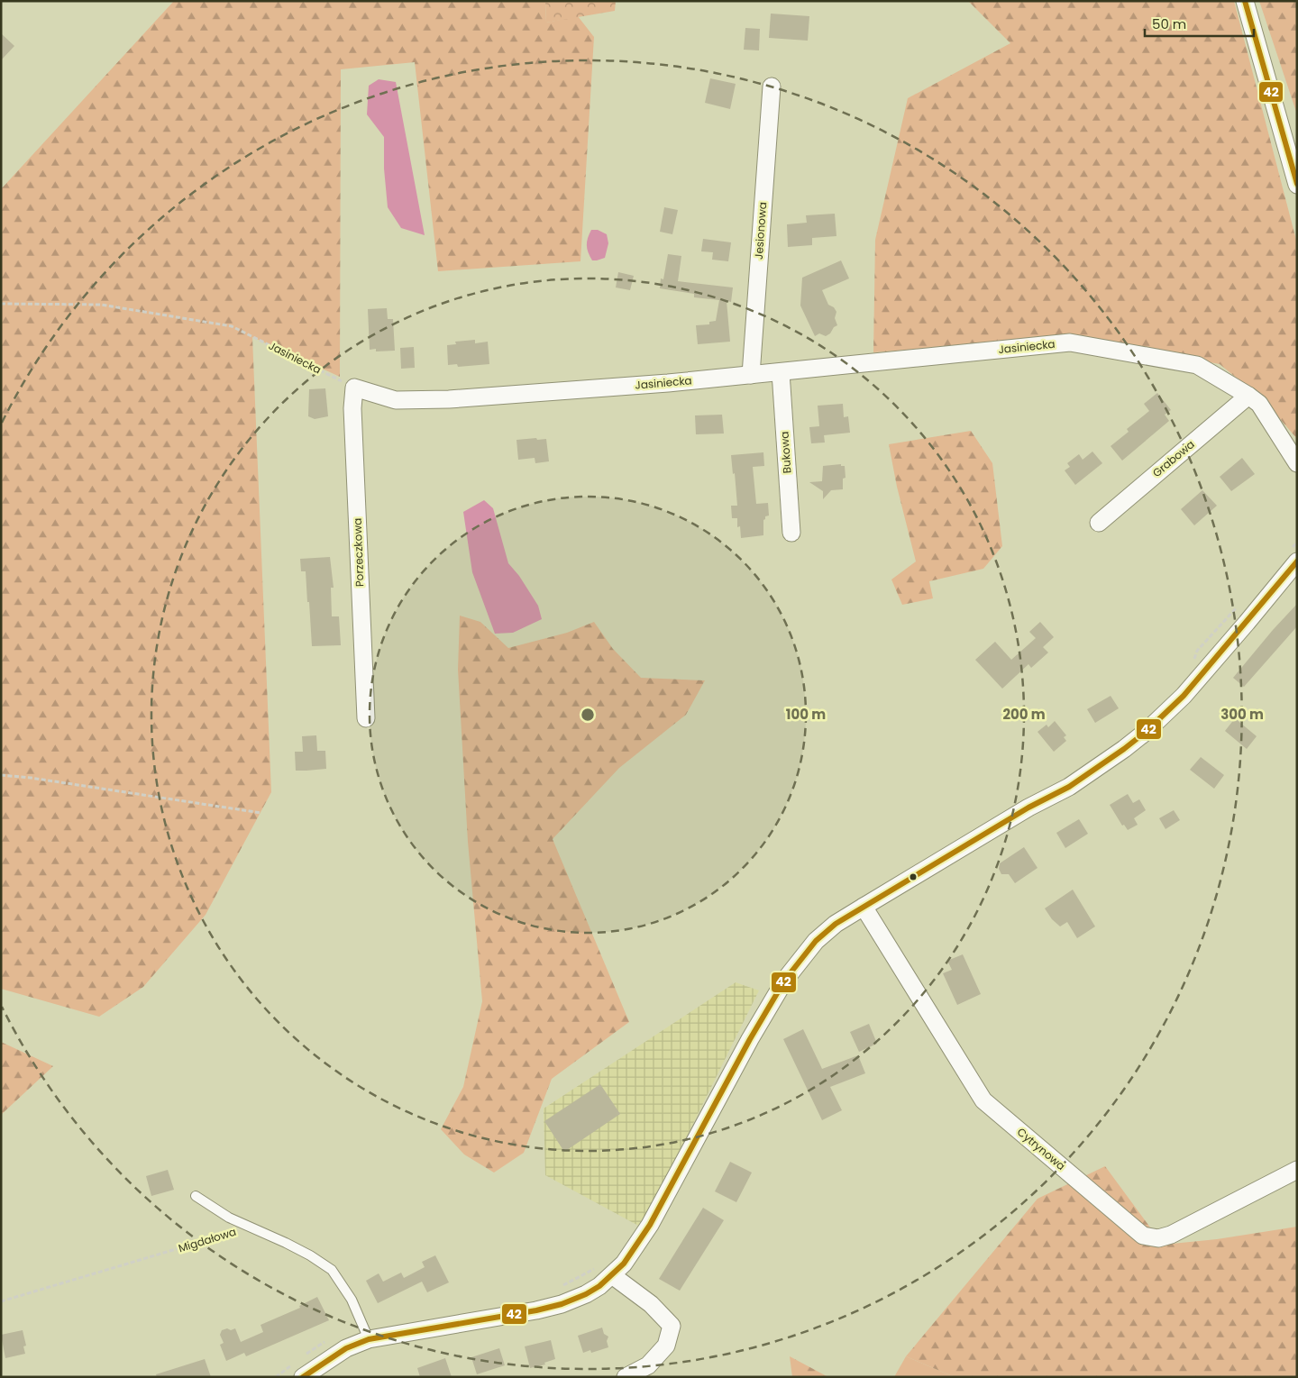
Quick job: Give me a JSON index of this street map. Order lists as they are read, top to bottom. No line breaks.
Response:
{"streets":{"street":["Jesionowa","Jasiniecka","Bukowa","Grabowa","Porzeczkowa","Cytrynowa"],"lane":["Migdałowa"]},"crossings":[["Jesionowa","Jasiniecka"],["Jasiniecka","Bukowa"],["Jasiniecka","Grabowa"],["Jasiniecka","Porzeczkowa"]],"lines":["transit line 42"],"scale_bar":"50 m","rings":["100 m","200 m","300 m"]}
